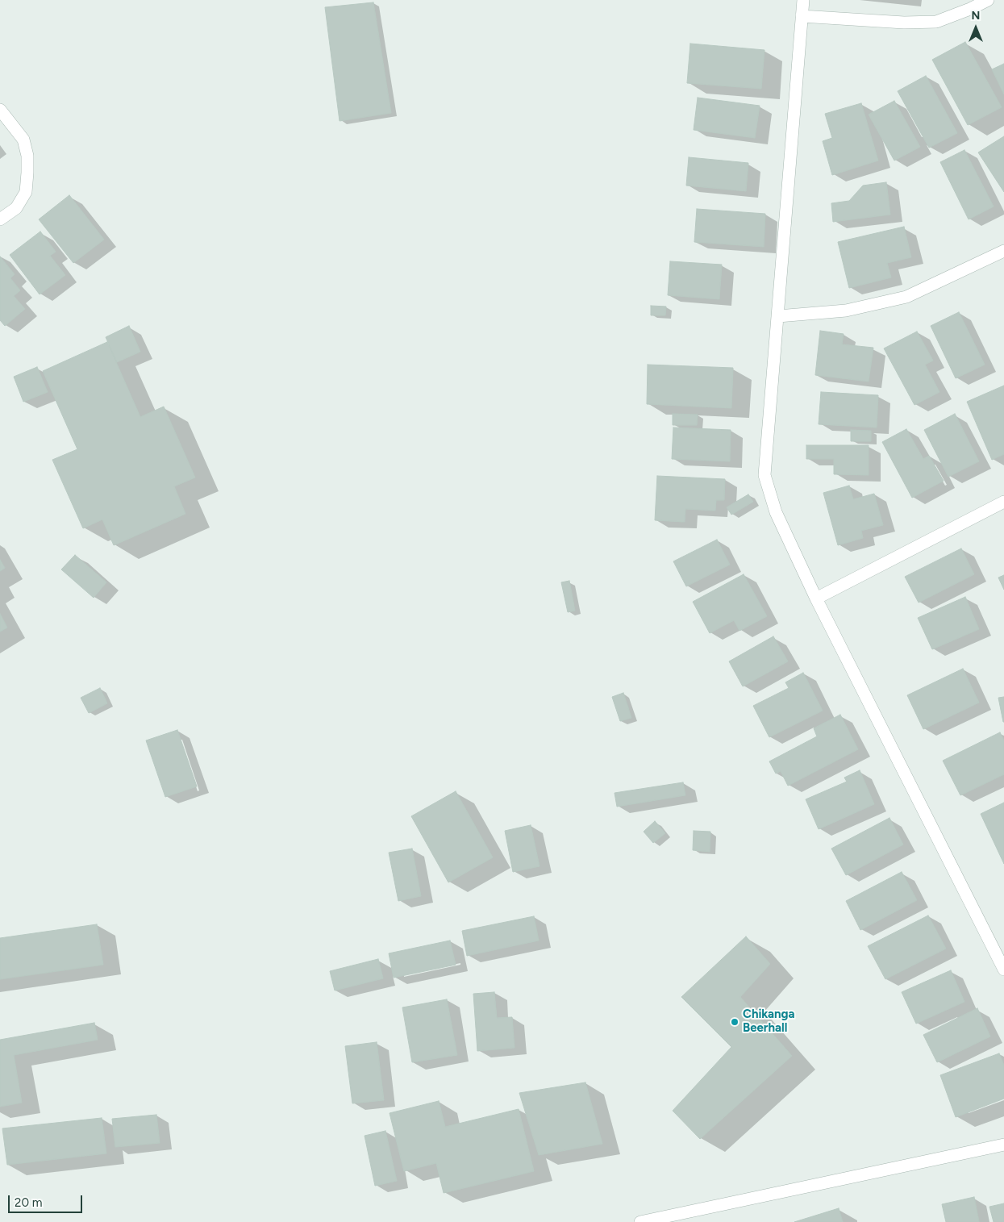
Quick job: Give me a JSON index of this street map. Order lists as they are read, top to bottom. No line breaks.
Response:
{"places":["Chikanga Beerhall"],"scale_bar":"20 m","north":"top"}
